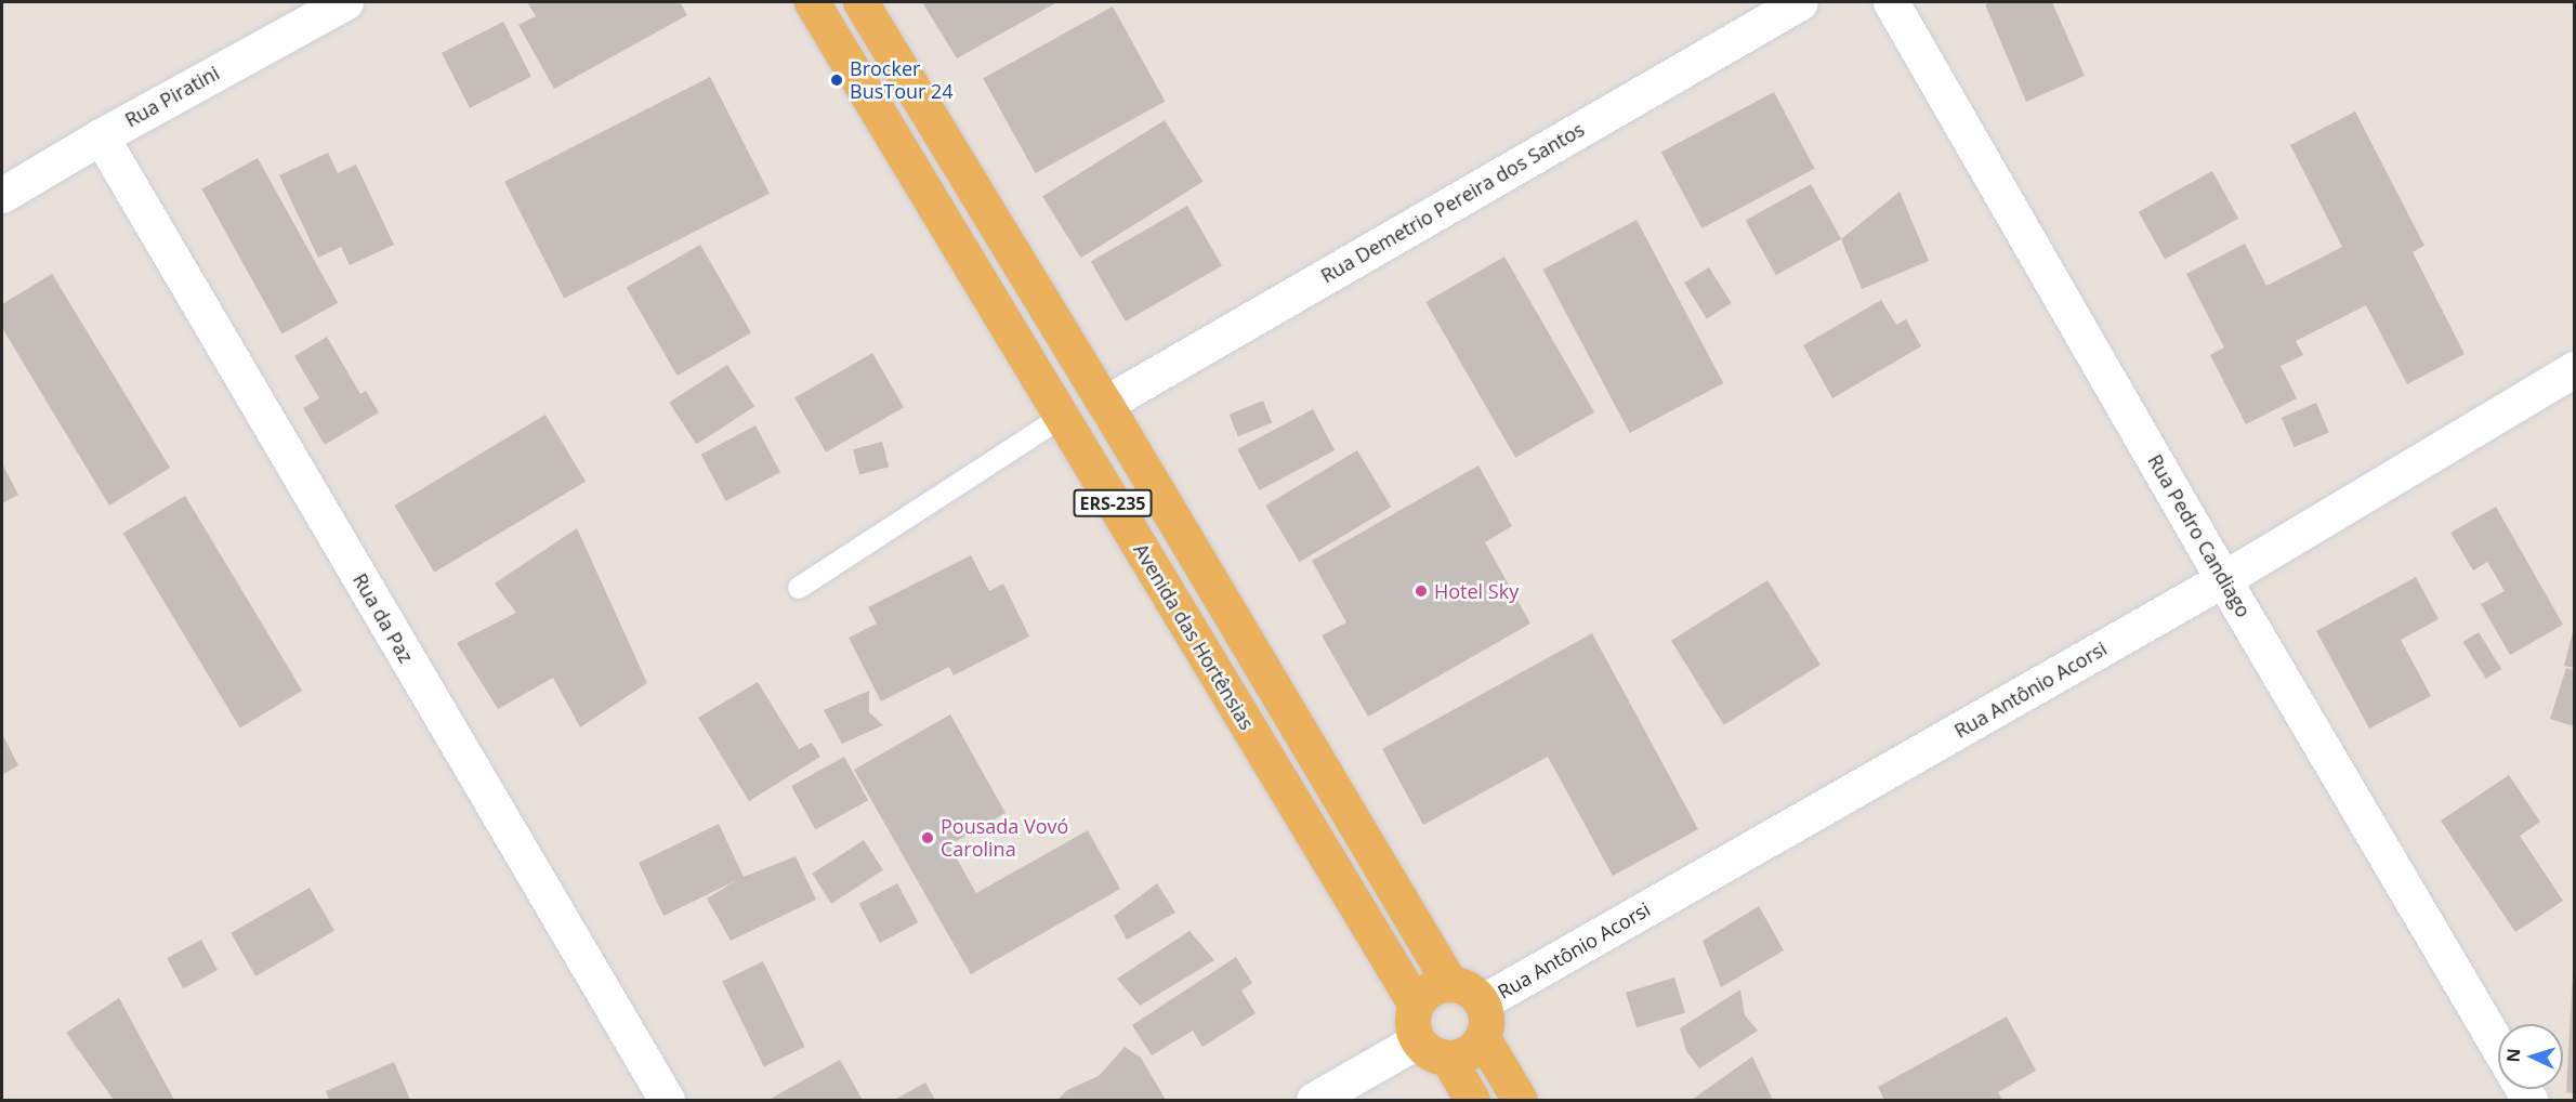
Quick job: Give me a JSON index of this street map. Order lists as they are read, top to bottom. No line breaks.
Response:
{"streets":{"main road":["ERS-235","Avenida das Hortênsias"],"street":["Rua Piratini","Rua Demetrio Pereira dos Santos","Rua Pedro Candiago","Rua da Paz","Rua Antônio Acorsi"]},"crossings":[["Rua Piratini","Rua da Paz"],["Rua Demetrio Pereira dos Santos","ERS-235"],["ERS-235","Avenida das Hortênsias"],["ERS-235","Rua Antônio Acorsi"],["Rua Pedro Candiago","Rua Antônio Acorsi"],["Avenida das Hortênsias","Rua Antônio Acorsi"]],"places":["Brocker BusTour 24","Hotel Sky","Pousada Vovó Carolina"],"north":"left"}
